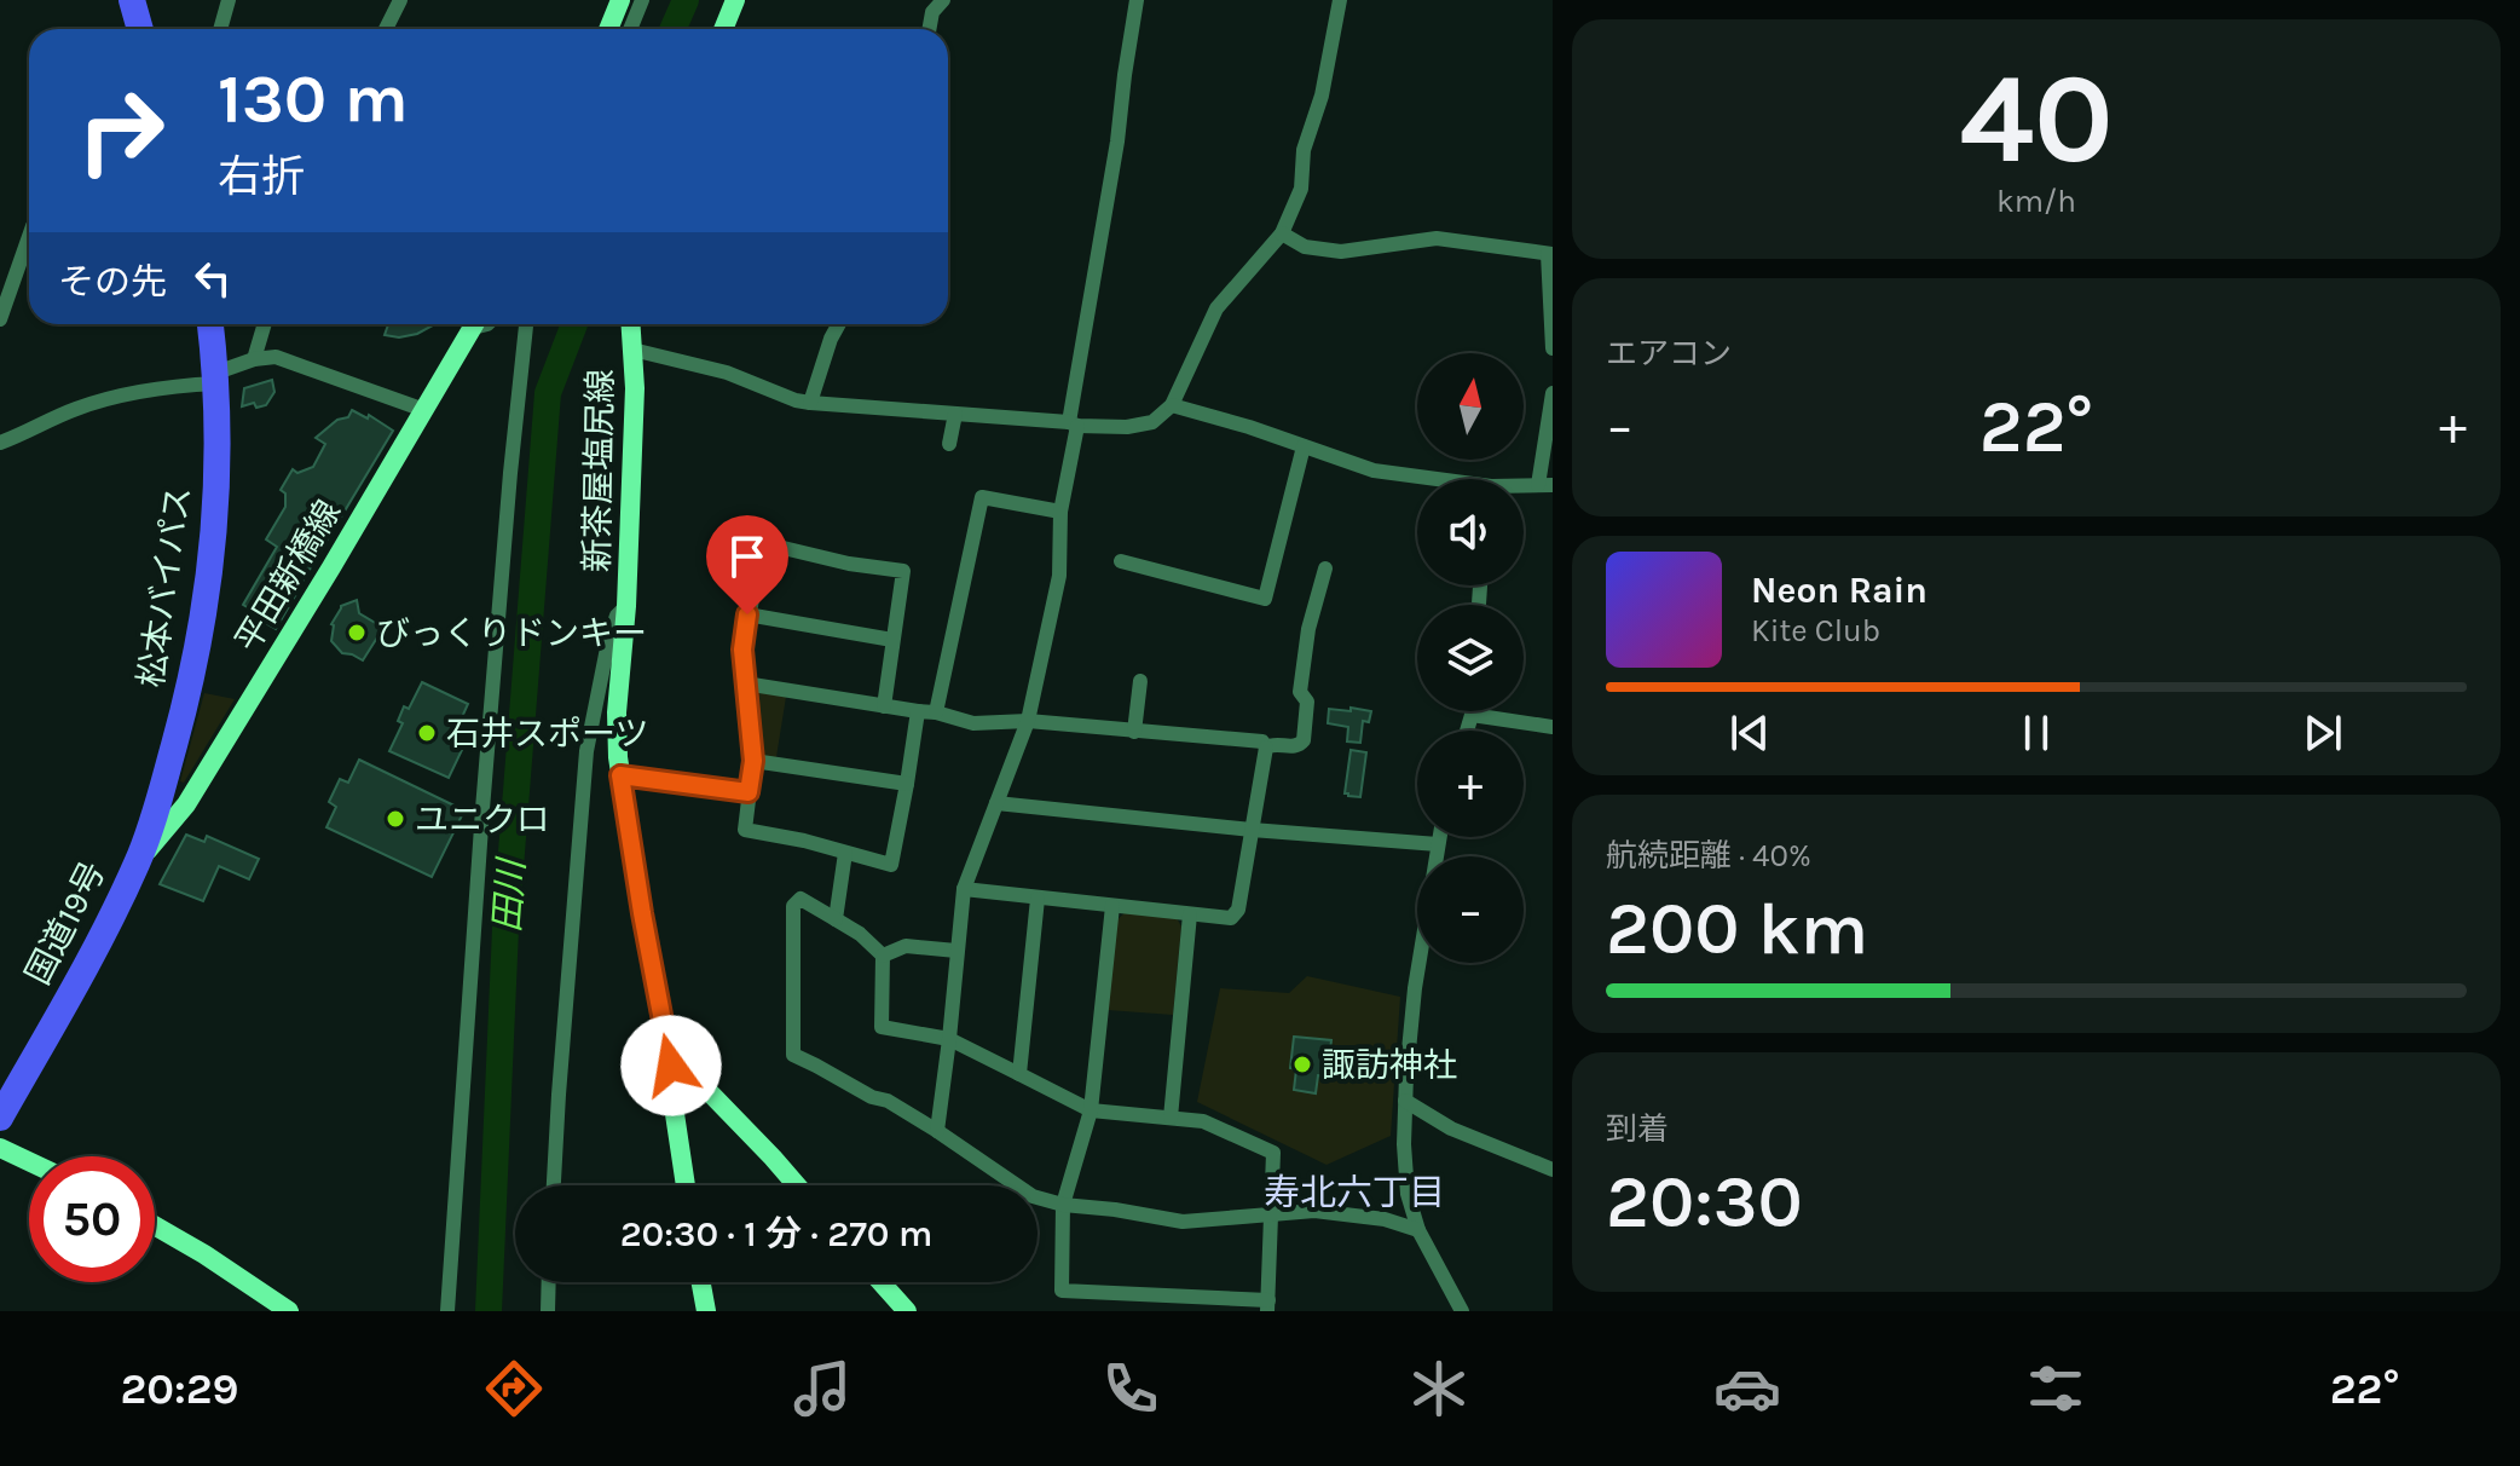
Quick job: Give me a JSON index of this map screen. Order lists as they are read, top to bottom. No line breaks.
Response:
{"streets":{"highway":["松本バイパス","国道19号"],"main road":["新茶屋塩尻線","平田新橋線"]},"crossings":[["平田新橋線","松本バイパス"],["平田新橋線","国道19号"],["松本バイパス","国道19号"]],"districts":["寿北六丁目"],"water":["田川"],"places":["びっくりドンキー","石井スポーツ","ユニクロ","諏訪神社"],"north":"top","page":{"tile":[["40","km/h"],"エアコン",["航続距離 · 40%","200 km"],["到着","20:30"]],"turn":["130 m","右折"],"then":"その先","map_buttons":["+","−"],"heat":["−","22°","+"],"song":["Neon Rain","Kite Club"],"limit":"50","trip":"20:30 · 1 分 · 270 m","tabs":["20:29","22°"]}}
